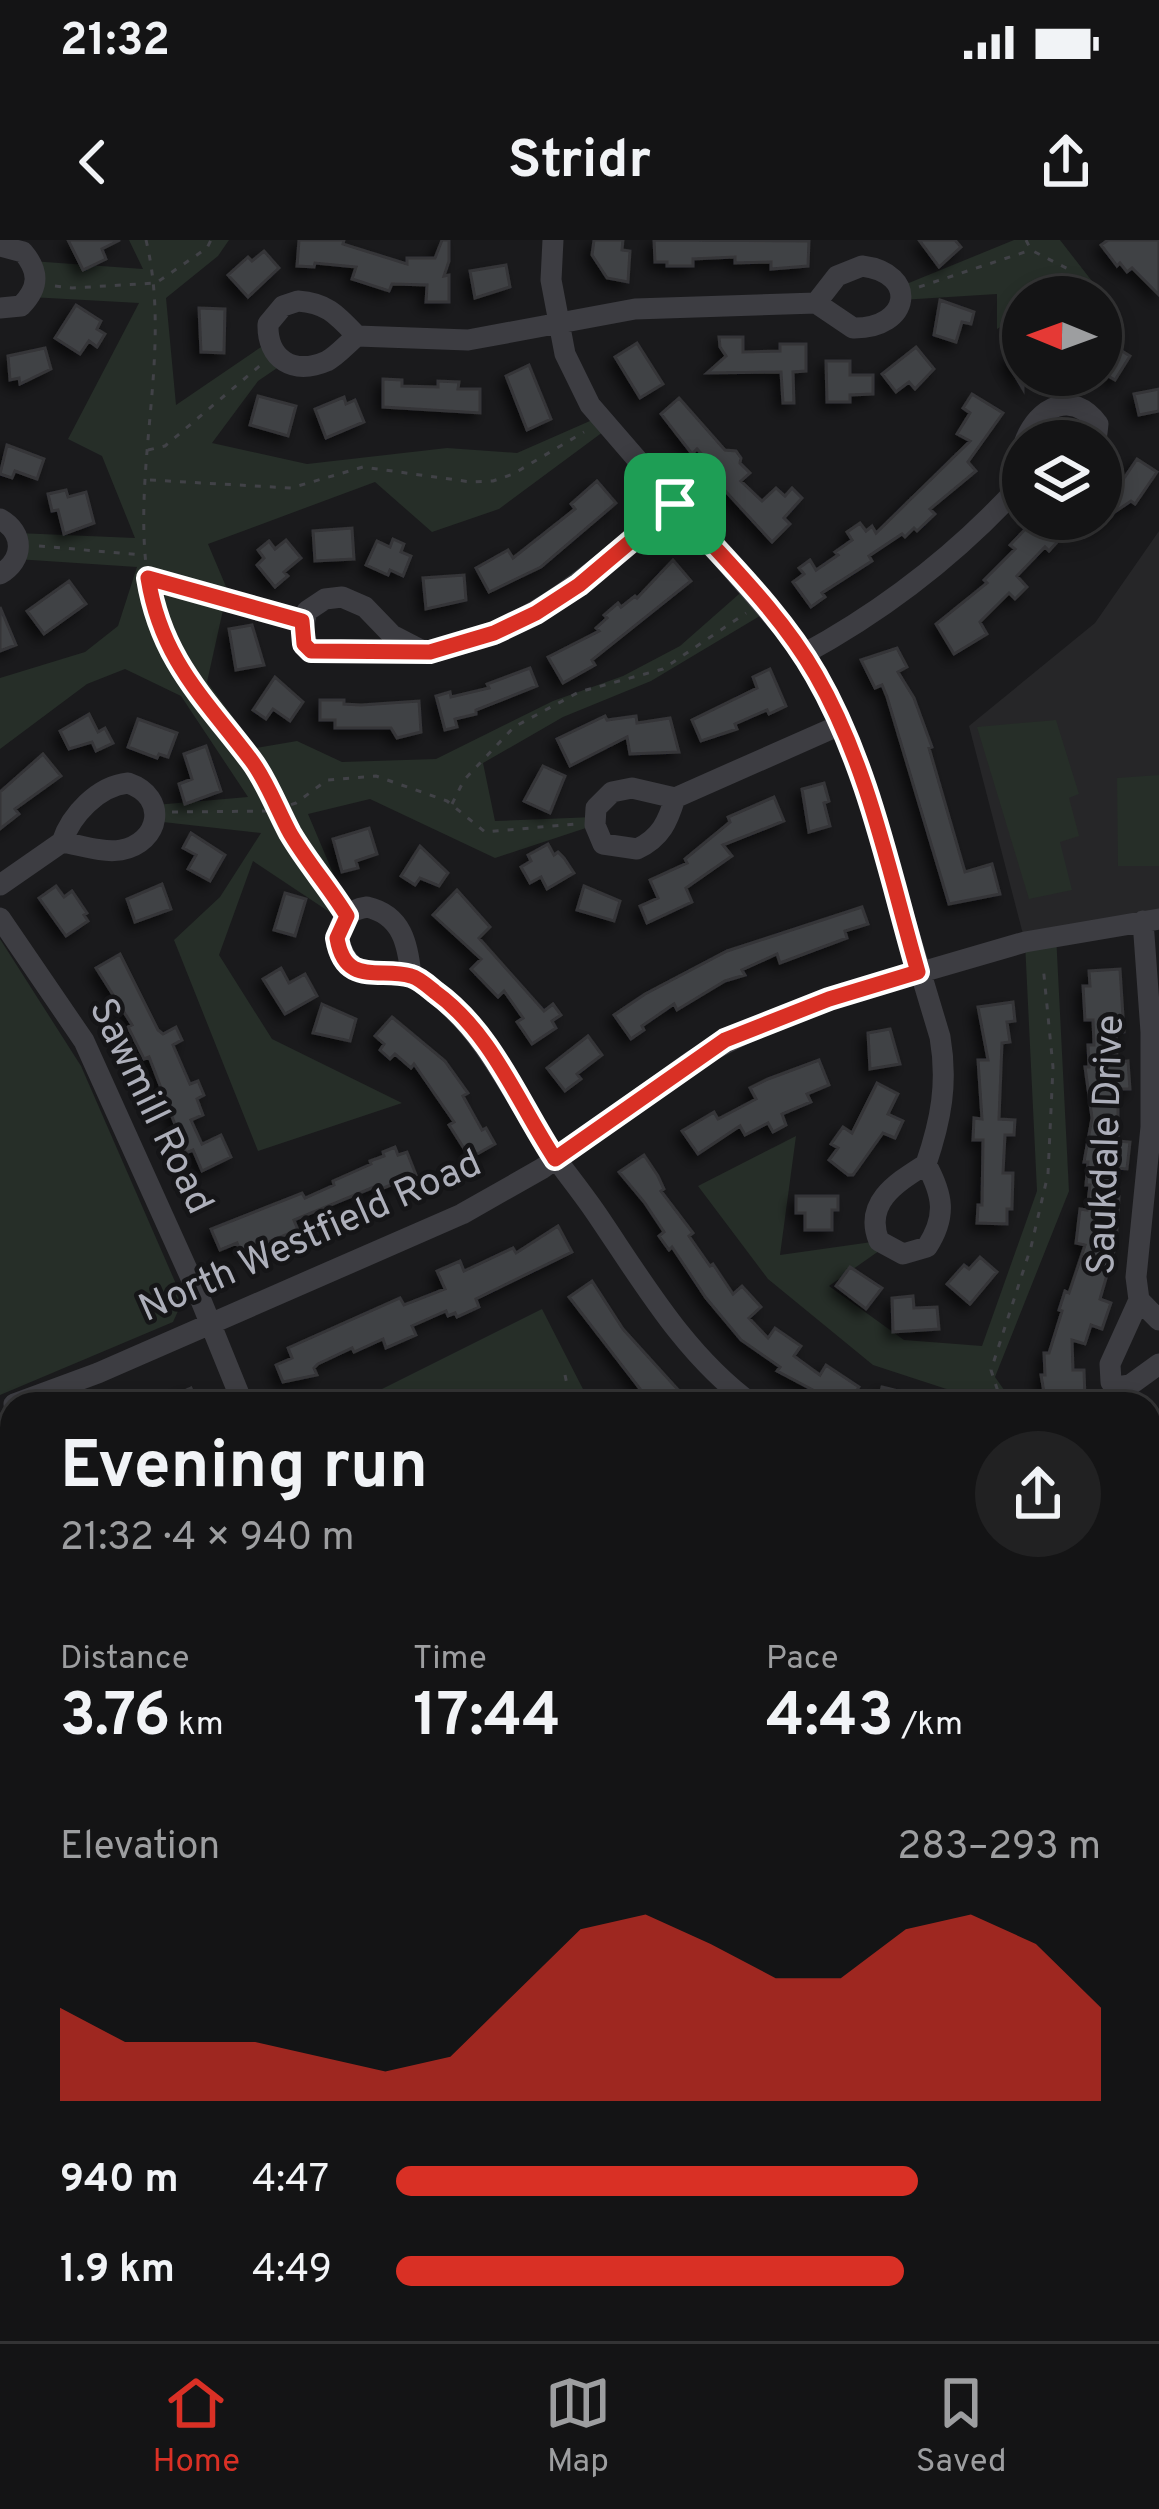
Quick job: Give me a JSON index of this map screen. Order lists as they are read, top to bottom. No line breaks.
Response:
{"streets":{"street":["Sawmill Road","Saukdale Drive","North Westfield Road"]},"crossings":[["Sawmill Road","North Westfield Road"],["Saukdale Drive","North Westfield Road"]],"north":"left","page":{"status":"21:32","header":"Stridr","heading":["Evening run","21:32 · 4 × 940 m"],"stats":[["Distance","3.76 km"],["Time","17:44"],["Pace","4:43 /km"]],"chart":["Elevation","283–293 m"],"list":[{"name":"940 m","note":"4:47"},{"name":"1.9 km","note":"4:49"}],"tabs":["Home","Map","Saved"]}}
